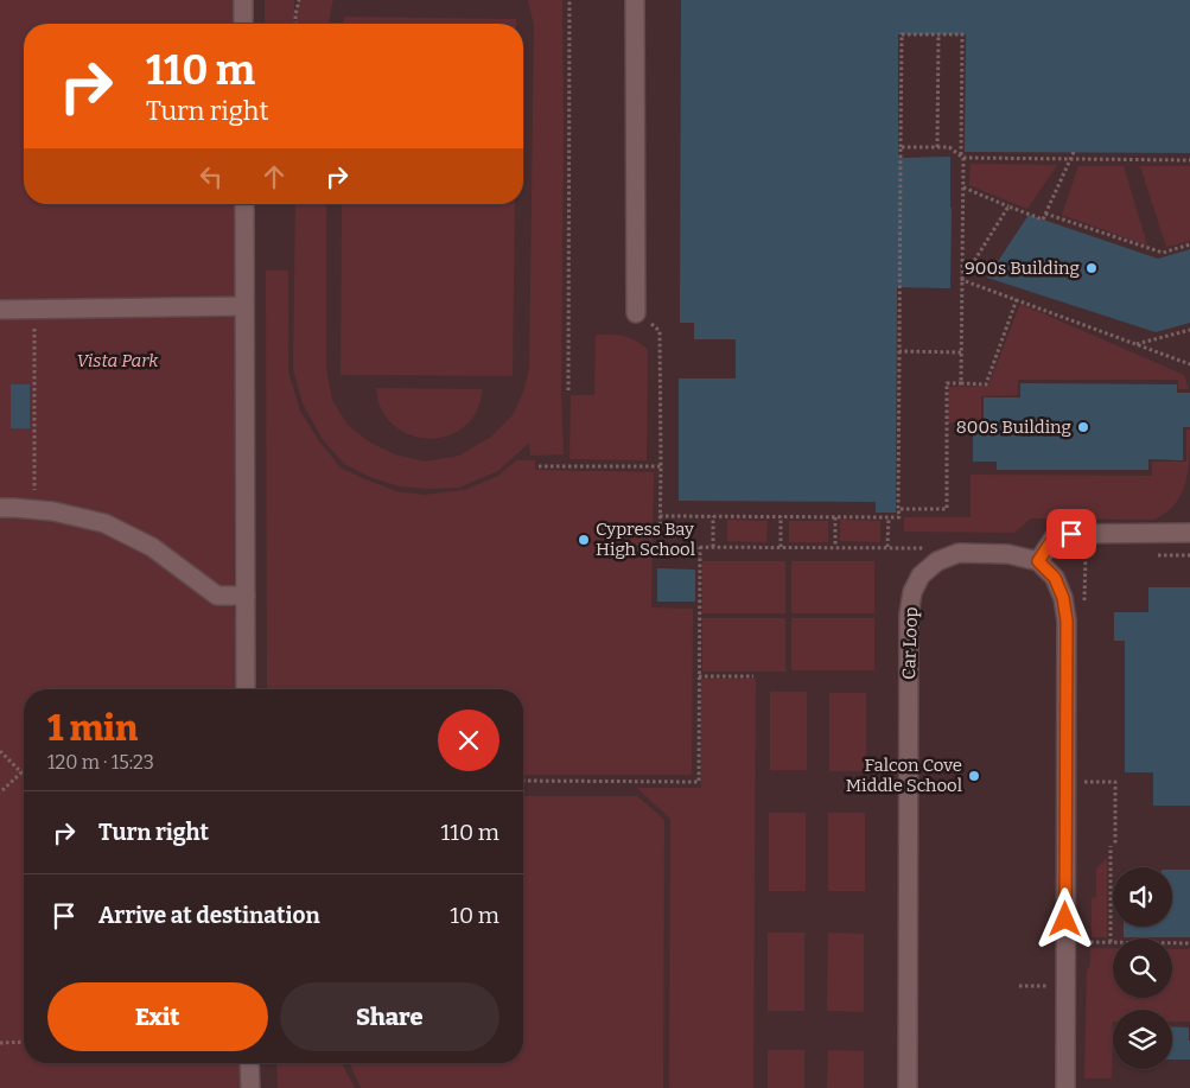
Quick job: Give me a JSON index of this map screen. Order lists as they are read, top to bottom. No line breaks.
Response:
{"streets":{"lane":["Car Loop"]},"parks":["Vista Park"],"places":["900s Building","800s Building","Cypress Bay High School","Falcon Cove Middle School"],"page":{"turn":["110 m","Turn right"],"heading":["1 min","120 m · 15:23"],"list":[{"name":"Turn right","value":"110 m"},{"name":"Arrive at destination","value":"10 m"}],"buttons":["Exit","Share"]}}
